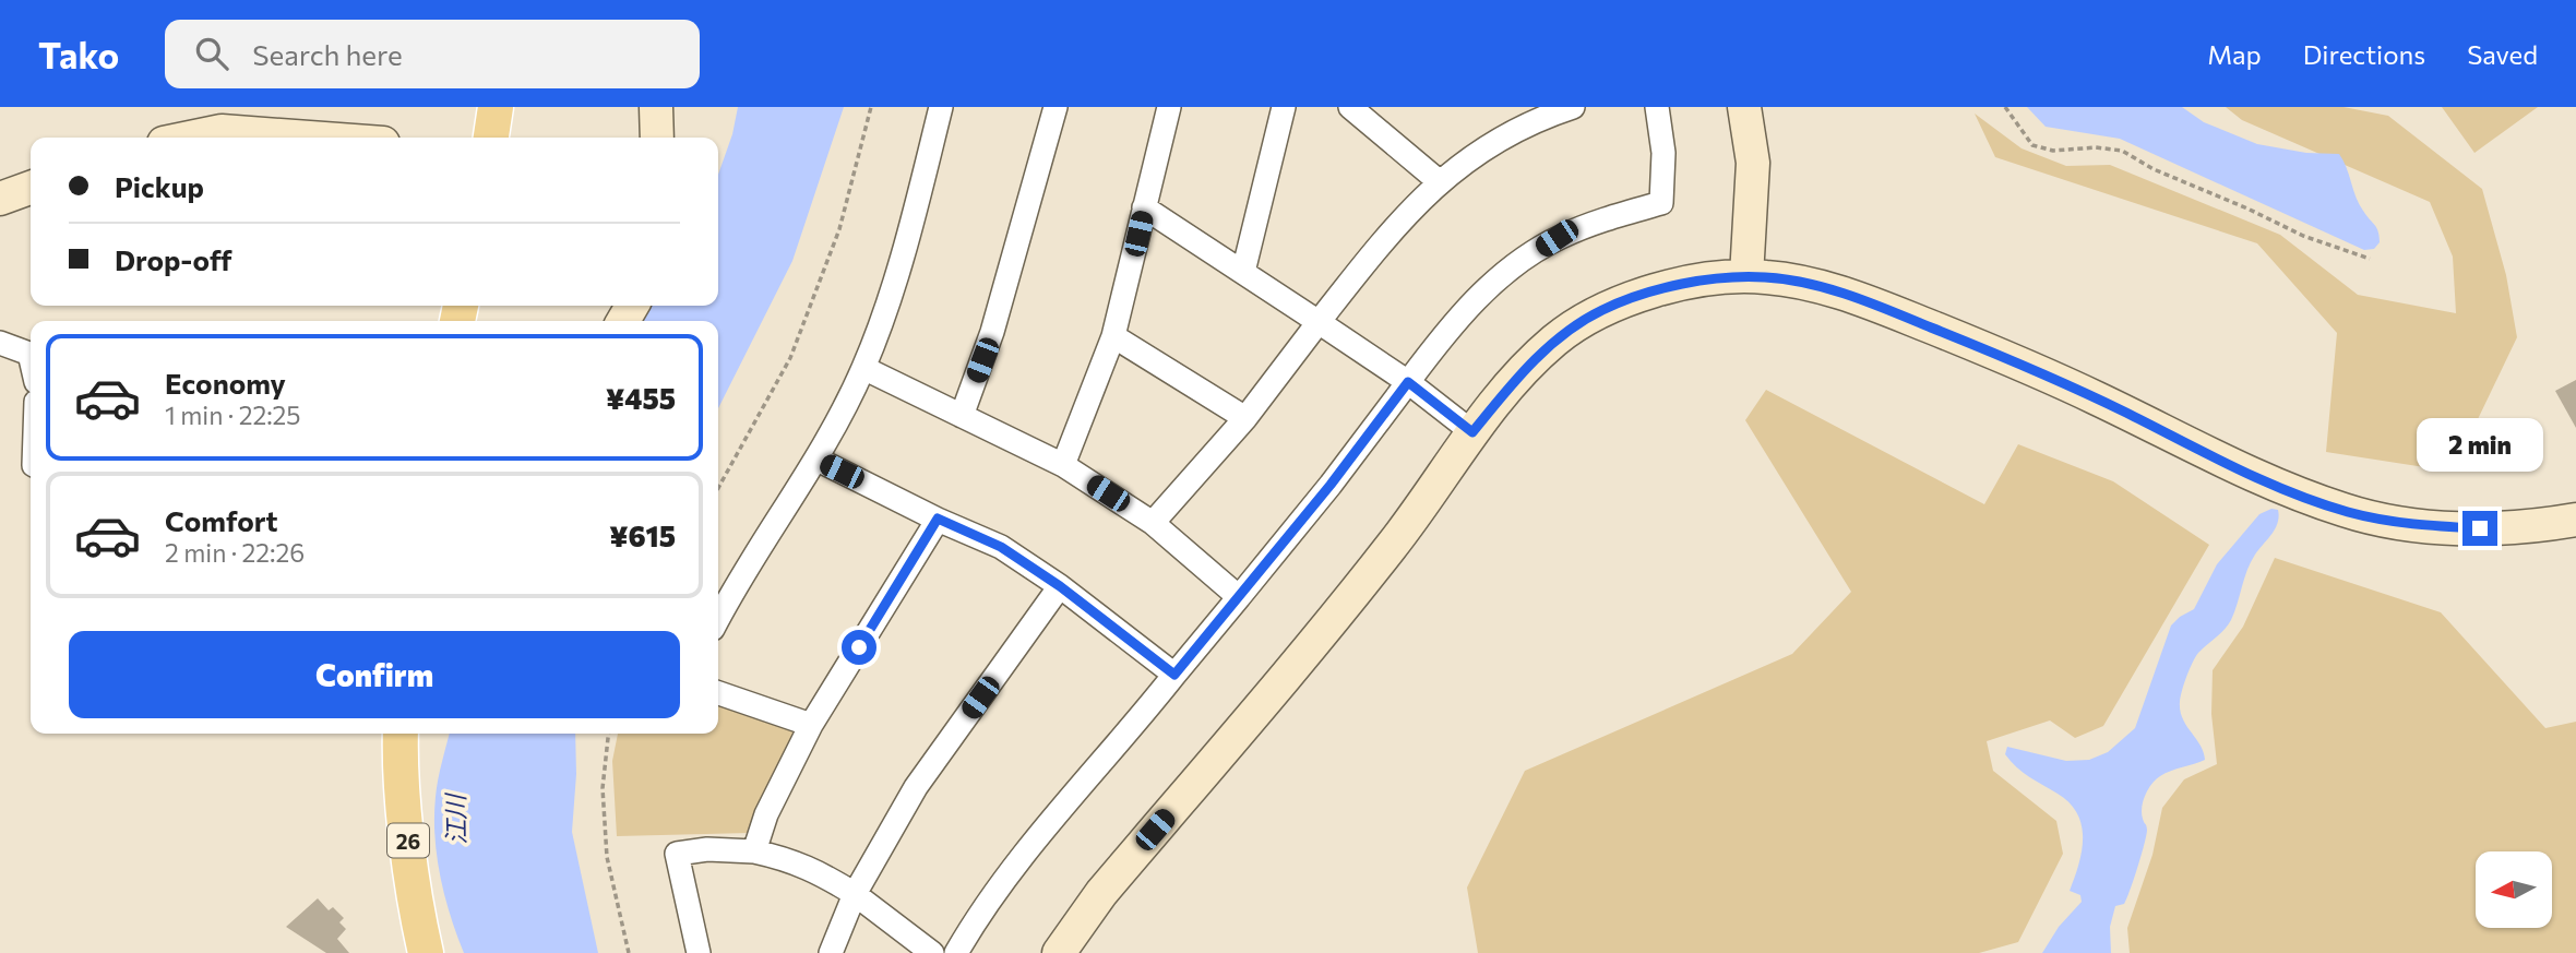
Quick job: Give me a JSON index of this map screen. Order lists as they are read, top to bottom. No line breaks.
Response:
{"streets":{"main road":["26"]},"water":["江川"],"north":"left","page":{"header":"Tako","search":"Search here","nav":["Map","Directions","Saved"],"banner":["Pickup","Drop-off"],"list":[{"name":"Economy","note":"1 min · 22:25","value":"¥455"},{"name":"Comfort","note":"2 min · 22:26","value":"¥615"}],"bubble":"2 min","buttons":"Confirm"}}
